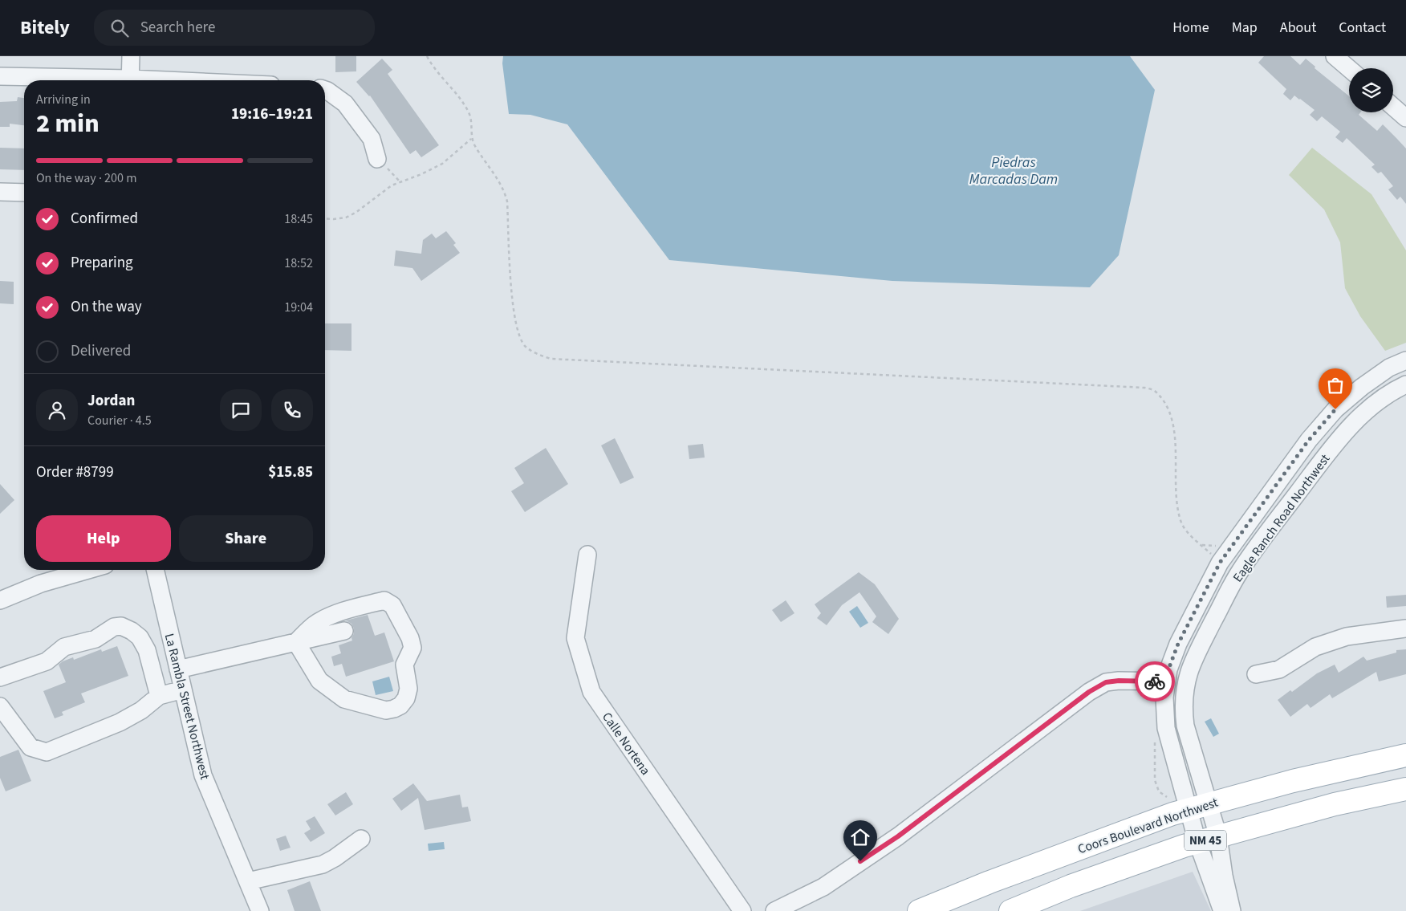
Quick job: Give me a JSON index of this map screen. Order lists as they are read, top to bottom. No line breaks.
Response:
{"streets":{"main road":["Coors Boulevard Northwest","NM 45"],"street":["Eagle Ranch Road Northwest","La Rambla Street Northwest","Calle Nortena"]},"crossings":[["Eagle Ranch Road Northwest","Coors Boulevard Northwest"],["Eagle Ranch Road Northwest","NM 45"]],"water":["Piedras Marcadas Dam"],"page":{"header":"Bitely","search":"Search here","nav":["Home","Map","About","Contact"],"heading":["2 min","Arriving in","19:16–19:21"],"panel":["Jordan","Courier · 4.5","Order #8799","$15.85"],"bar":"On the way · 200 m","list":[["Confirmed","18:45"],["Preparing","18:52"],["On the way","19:04"],"Delivered"],"buttons":["Help","Share"]}}
